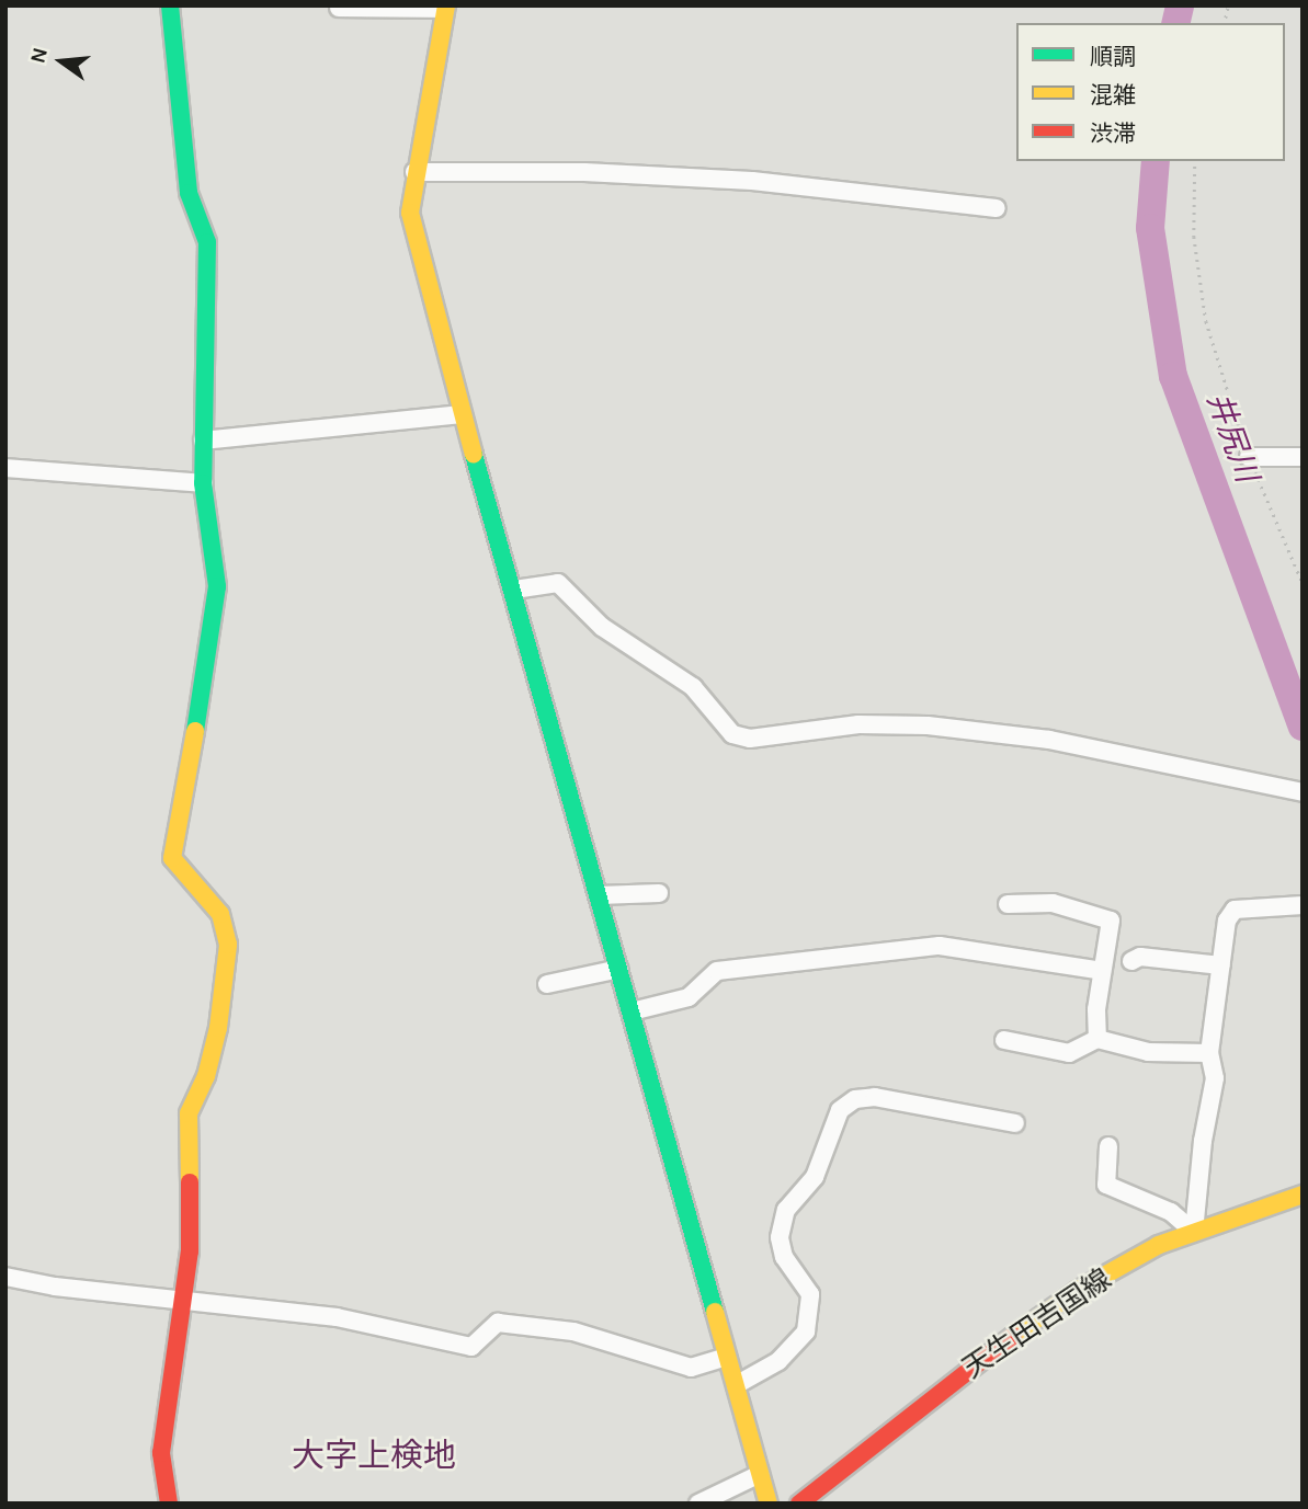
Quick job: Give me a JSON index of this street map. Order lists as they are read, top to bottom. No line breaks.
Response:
{"streets":{"street":["天生田吉国線"]},"districts":["大字上検地"],"water":["井尻川"],"legend":["順調","混雑","渋滞"],"north":"left"}
